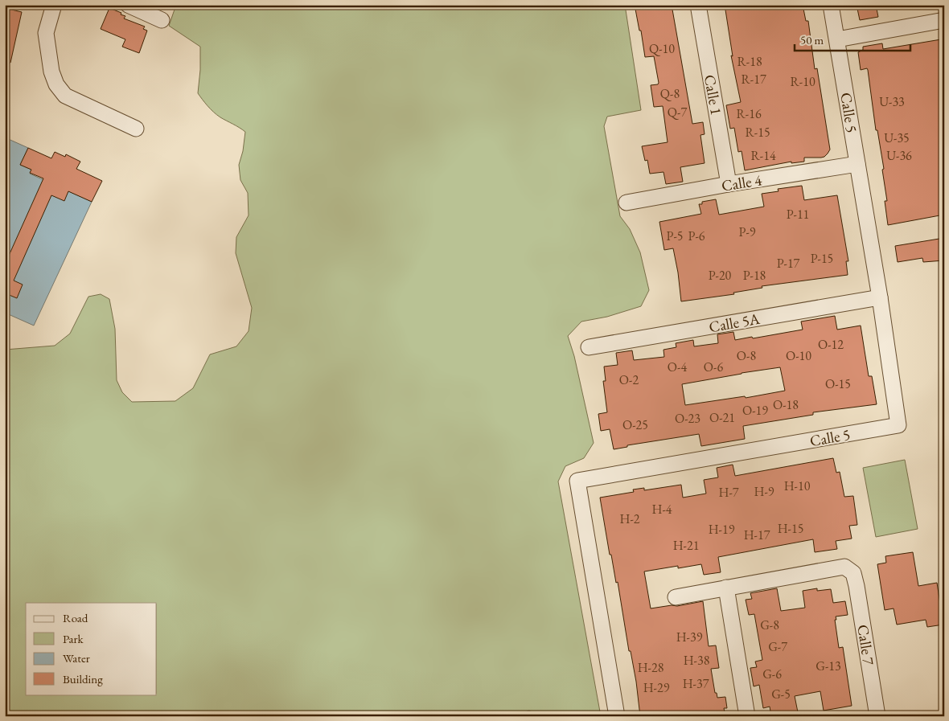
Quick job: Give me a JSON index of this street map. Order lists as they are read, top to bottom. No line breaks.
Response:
{"streets":{"street":["Calle 1","Calle 5","Calle 4","Calle 5A","Calle 7"]},"crossings":[["Calle 1","Calle 4"],["Calle 5","Calle 4"],["Calle 5","Calle 5A"]],"house_numbers":["Q-10","R-18","R-17","R-10","Q-8","U-33","Q-7","R-16","R-15","U-35","R-14","U-36","P-11","P-9","P-5","P-6","P-15","P-17","P-20","P-18","O-12","O-8","O-10","O-4","O-6","O-2","O-15","O-18","O-19","O-21","O-23","O-25","H-10","H-9","H-7","H-4","H-2","H-15","H-19","H-17","H-21","G-8","H-39","G-7","H-38","G-13","H-28","G-6","H-37","H-29","G-5"],"legend":["Road","Park","Water","Building"],"scale_bar":"50 m"}
